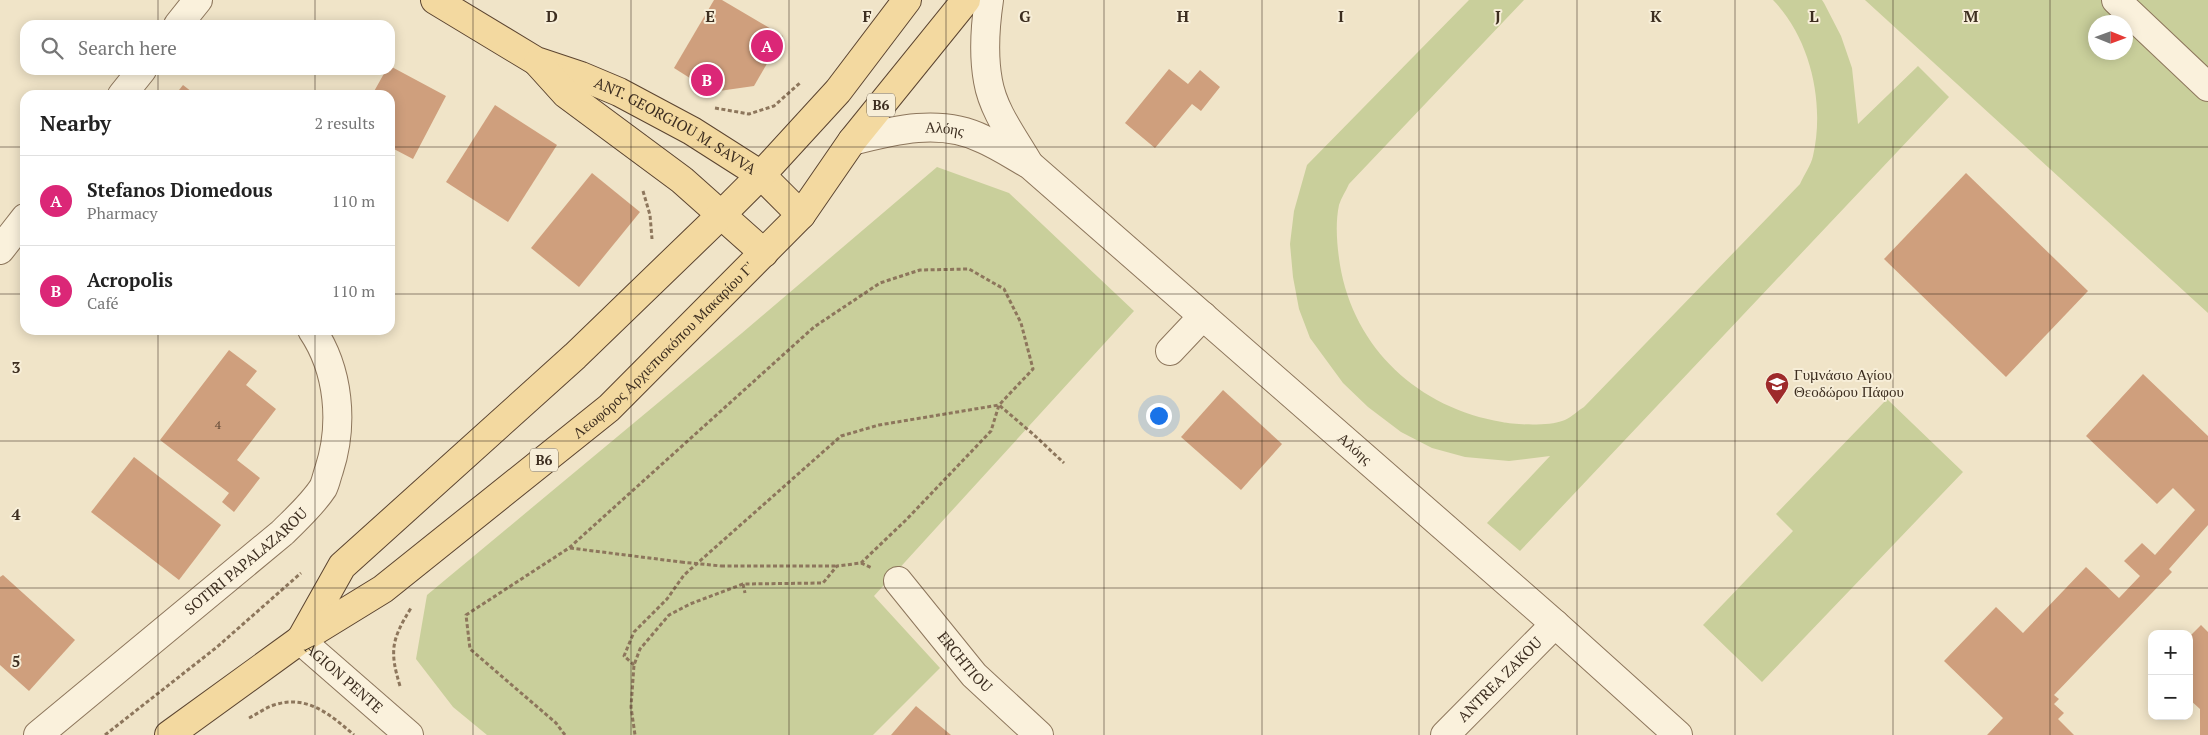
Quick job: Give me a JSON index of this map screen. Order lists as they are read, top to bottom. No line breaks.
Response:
{"streets":{"main road":["B6","ANT. GEORGIOU M. SAVVA","Λεωφόρος Αρχιεπισκόπου Μακαρίου Γ'"],"street":["Αλόης","SOTIRI PAPALAZAROU","ERCHTIOU","AGION PENTE","ANTREA ZAKOU"]},"crossings":[["ANT. GEORGIOU M. SAVVA","Λεωφόρος Αρχιεπισκόπου Μακαρίου Γ'"],["Αλόης","Λεωφόρος Αρχιεπισκόπου Μακαρίου Γ'"],["Αλόης","ANTREA ZAKOU"],["Λεωφόρος Αρχιεπισκόπου Μακαρίου Γ'","AGION PENTE"]],"places":{"school or university":["Γυμνάσιο Αγίου Θεοδώρου Πάφου"]},"house_numbers":["4"],"north":"right","page":{"search":"Search here","pins":["A","B"],"heading":["Nearby","2 results"],"list":[{"mark":"A","name":"Stefanos Diomedous","note":"Pharmacy","value":"110 m"},{"mark":"B","name":"Acropolis","note":"Café","value":"110 m"}],"map_buttons":["+","−"]},"grid":{"columns":["D","E","F","G","H","I","J","K","L","M"],"rows":["3","4","5"]}}
